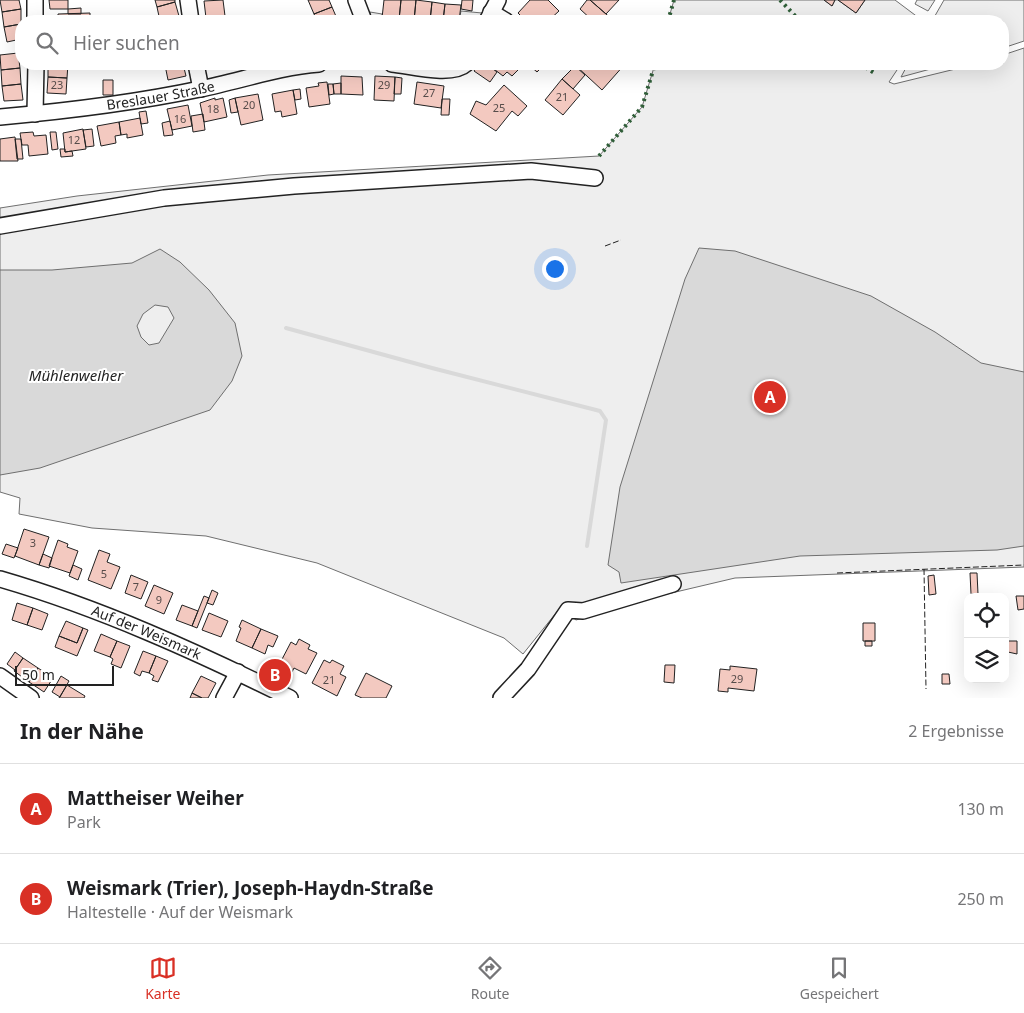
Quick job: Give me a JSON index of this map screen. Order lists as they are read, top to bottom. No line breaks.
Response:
{"streets":{"street":["Breslauer Straße","Auf der Weismark"]},"water":["Mühlenweiher"],"house_numbers":["23","29","27","21","20","25","18","16","12","3","5","7","9","29","21"],"scale_bar":"50 m","page":{"search":"Hier suchen","pins":["A","B"],"scale":"50 m","heading":["In der Nähe","2 Ergebnisse"],"list":[{"mark":"A","name":"Mattheiser Weiher","note":"Park","value":"130 m"},{"mark":"B","name":"Weismark (Trier), Joseph-Haydn-Straße","note":"Haltestelle · Auf der Weismark","value":"250 m"}],"nav":["Karte","Route","Gespeichert"]}}
